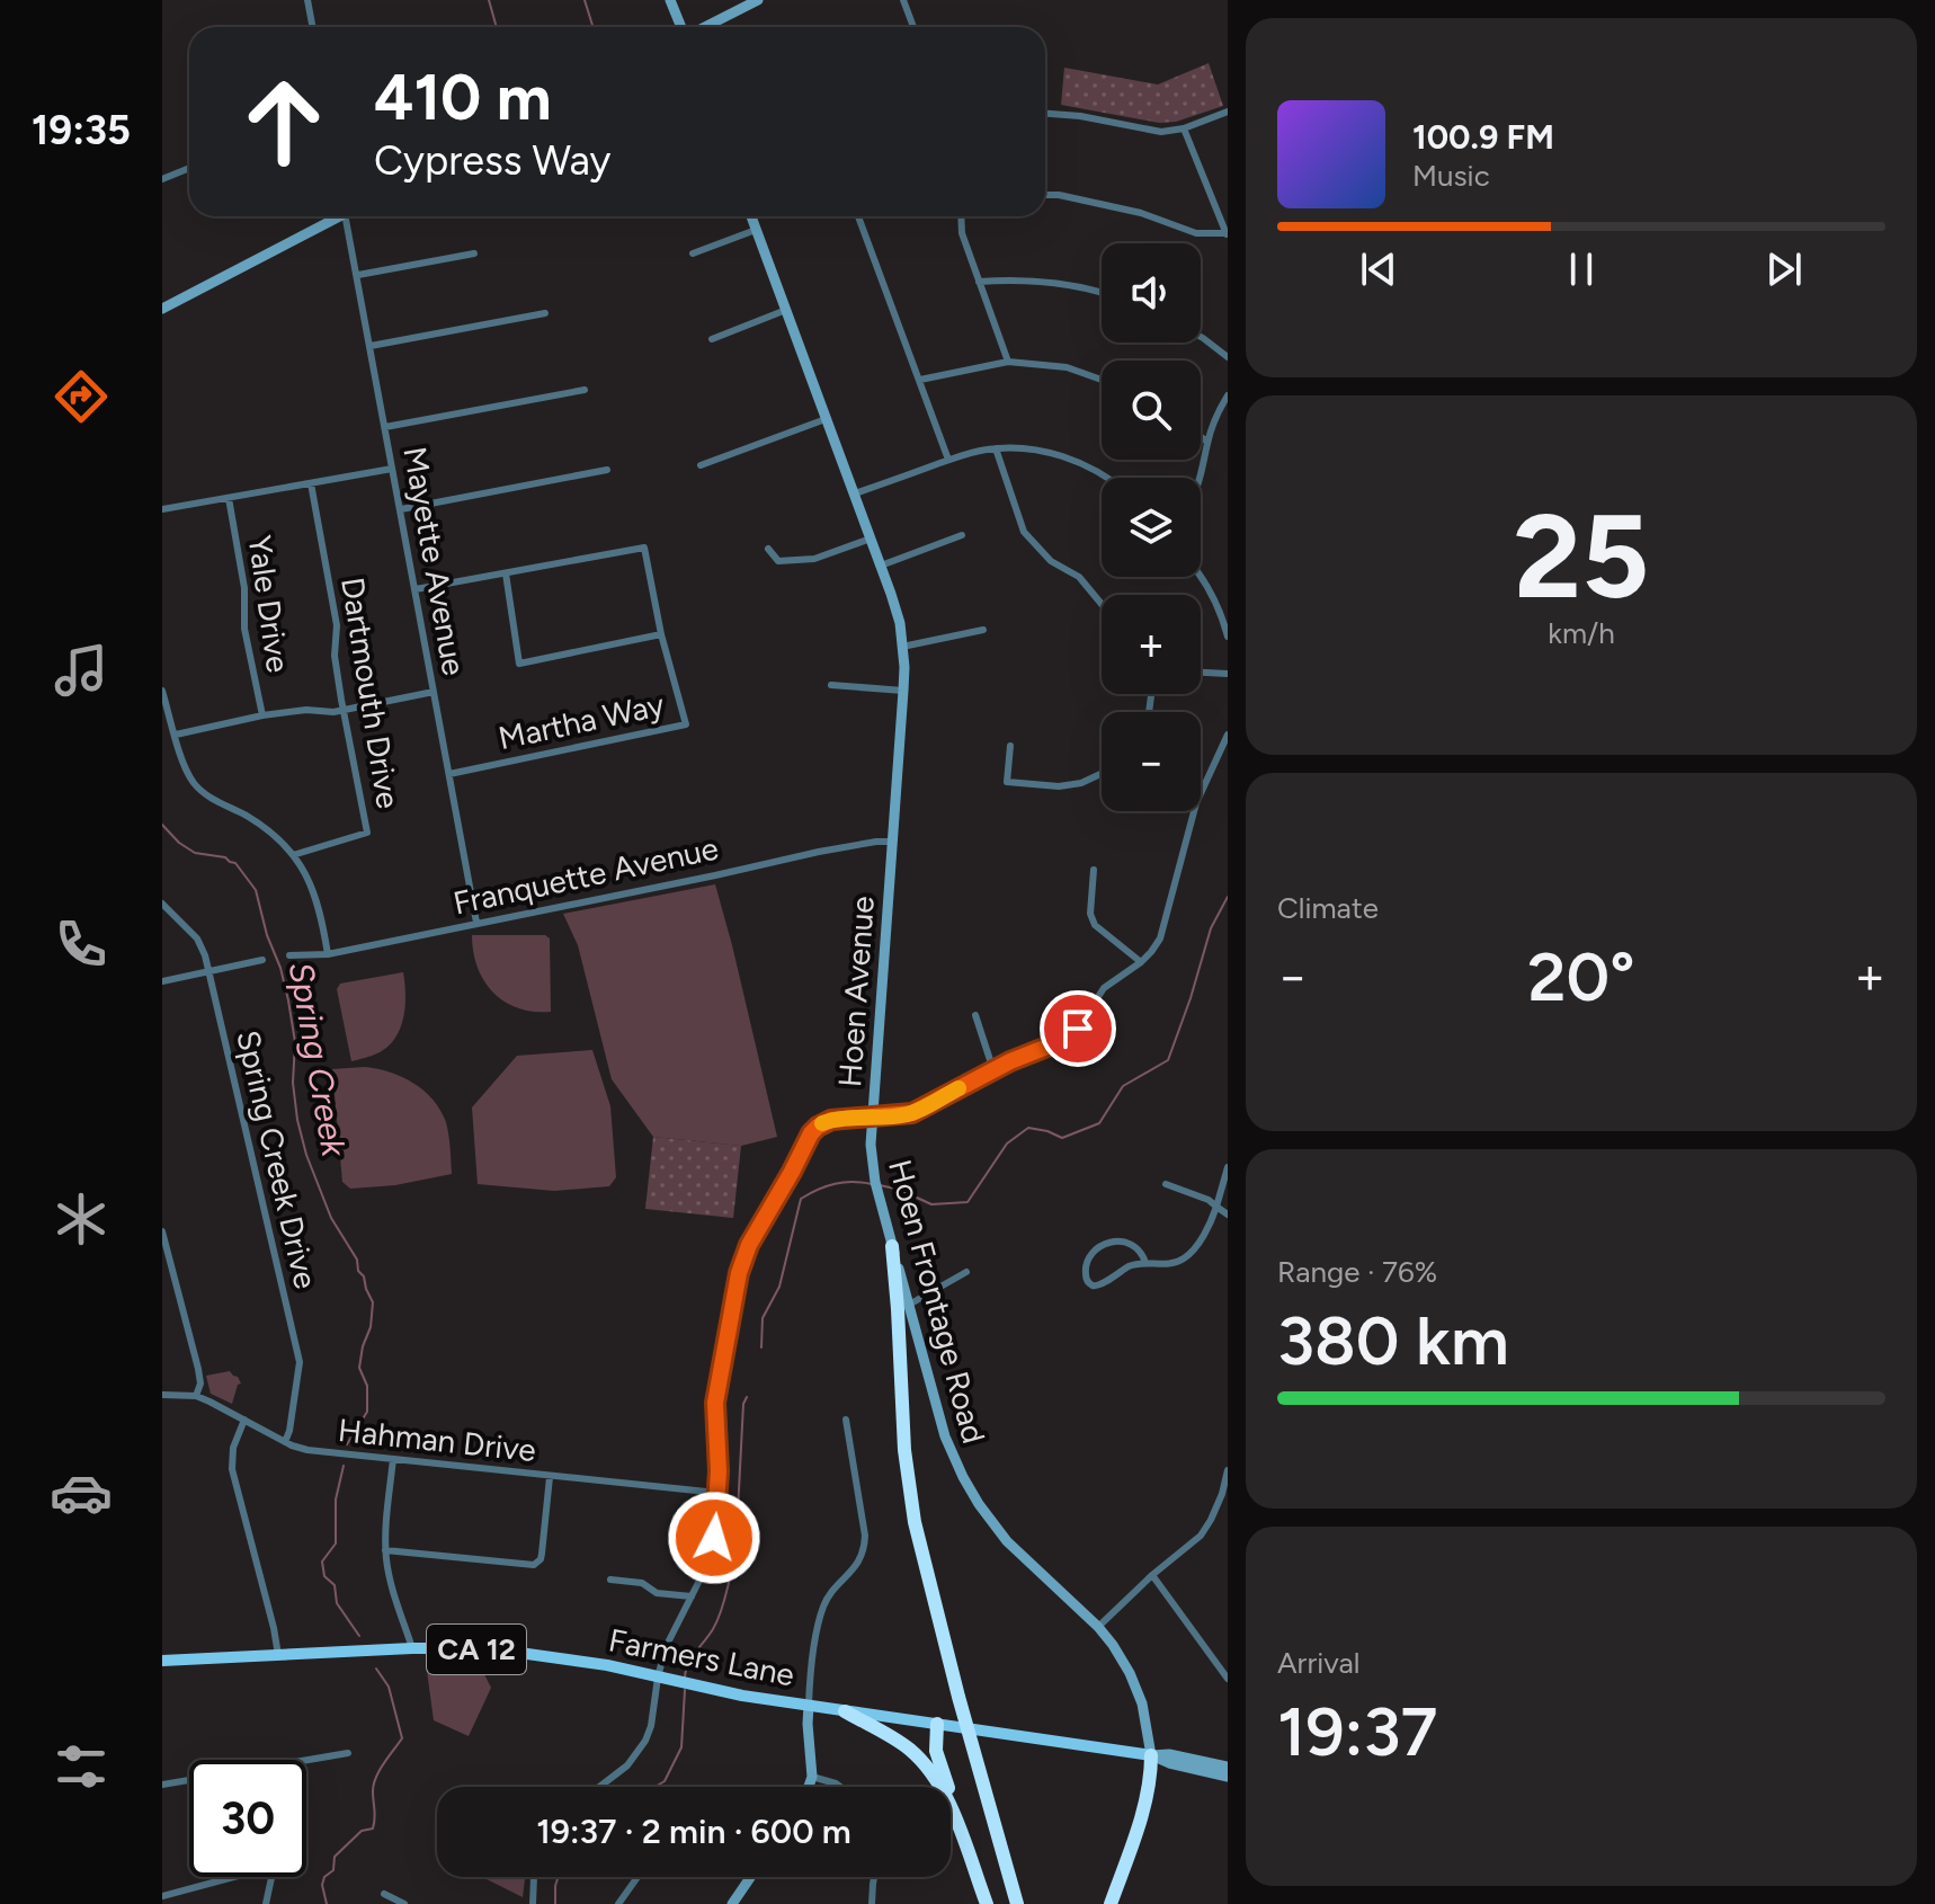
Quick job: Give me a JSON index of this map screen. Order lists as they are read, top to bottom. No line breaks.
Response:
{"streets":{"highway":["CA 12"],"main road":["Farmers Lane"],"street":["Mayette Avenue","Yale Drive","Dartmouth Drive","Martha Way","Franquette Avenue","Hoen Avenue","Spring Creek Drive","Hoen Frontage Road","Hahman Drive"]},"crossings":[["Mayette Avenue","Martha Way"],["Mayette Avenue","Franquette Avenue"],["Franquette Avenue","Hoen Avenue"],["Hoen Avenue","Hoen Frontage Road"],["Hoen Avenue","Hahman Drive"],["Hoen Avenue","Farmers Lane"],["Spring Creek Drive","Hahman Drive"],["Hoen Frontage Road","Farmers Lane"],["CA 12","Farmers Lane"]],"water":["Spring Creek"],"page":{"tabs":"19:35","turn":["410 m","Cypress Way"],"song":["100.9 FM","Music"],"map_buttons":["+","−"],"tile":[["25","km/h"],"Climate",["Range · 76%","380 km"],["Arrival","19:37"]],"heat":["−","20°","+"],"limit":"30","trip":"19:37 · 2 min · 600 m"}}
